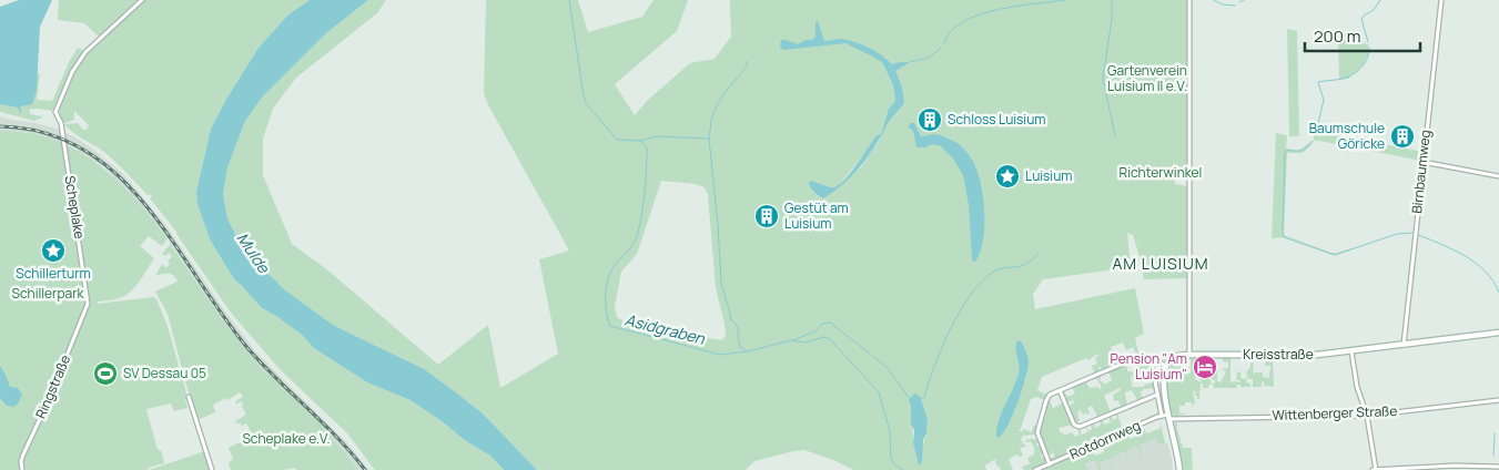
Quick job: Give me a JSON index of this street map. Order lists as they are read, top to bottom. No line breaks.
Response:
{"streets":{"main road":["Kreisstraße"],"street":["Birnbaumweg","Scheplake","Ringstraße","Wittenberger Straße","Rotdornweg"]},"crossings":[["Birnbaumweg","Kreisstraße"],["Scheplake","Ringstraße"],["Wittenberger Straße","Rotdornweg"]],"districts":["AM LUISIUM"],"water":["Mulde","Asidgraben"],"parks":["Gartenverein Luisium II e.V.","Richterwinkel","Schillerpark","Scheplake e.V."],"places":{"building":["Schloss Luisium","Baumschule Göricke","Gestüt am Luisium"],"place":["Luisium","Schillerturm"],"hotel":["Pension \"Am Luisium\""],"sports":["SV Dessau 05"]},"scale_bar":"200 m"}
